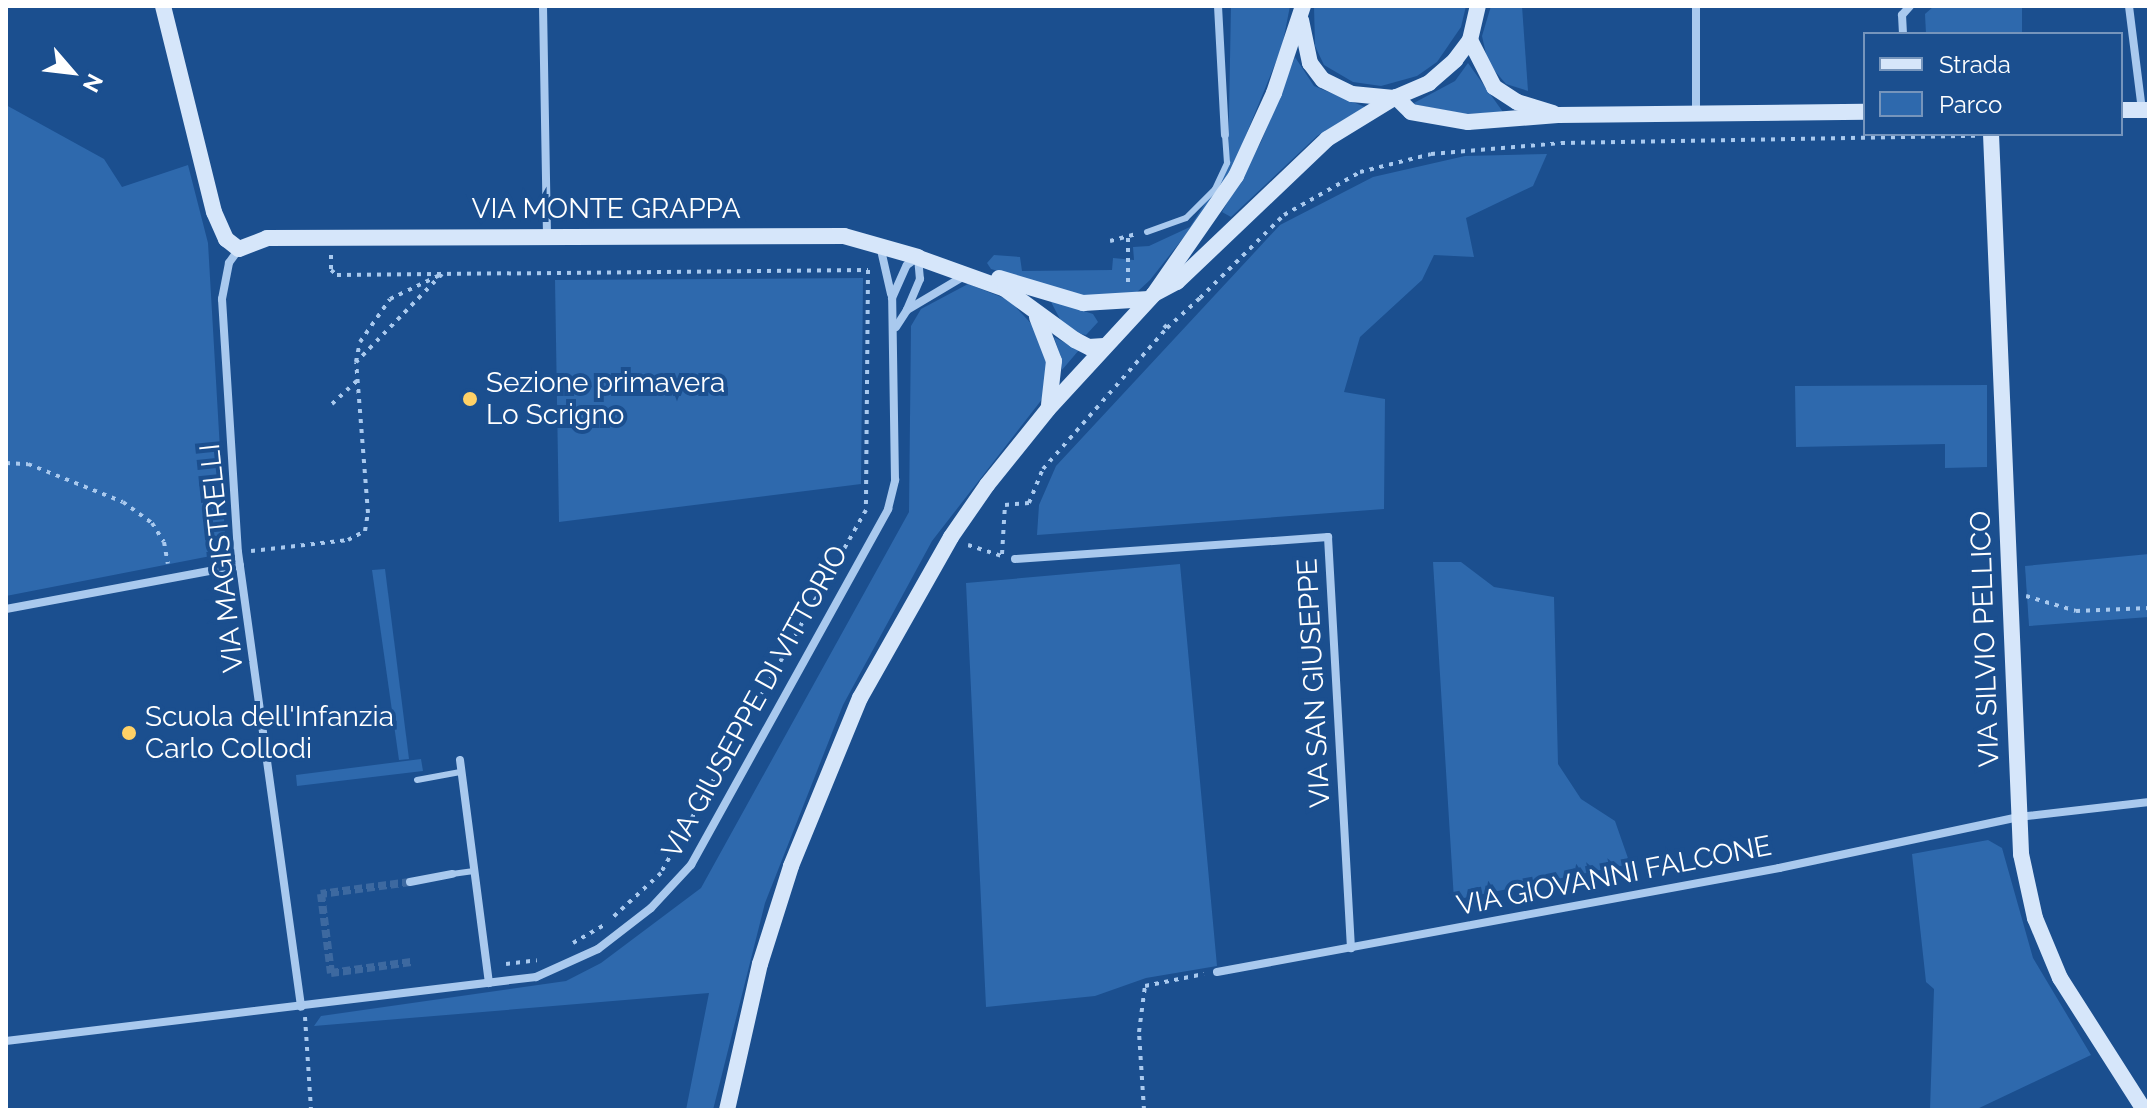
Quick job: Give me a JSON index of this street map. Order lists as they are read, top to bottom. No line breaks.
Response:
{"streets":{"street":["VIA MONTE GRAPPA","VIA MAGISTRELLI","VIA SILVIO PELLICO","VIA SAN GIUSEPPE","VIA GIUSEPPE DI VITTORIO","VIA GIOVANNI FALCONE"]},"crossings":[["VIA MONTE GRAPPA","VIA MAGISTRELLI"],["VIA MONTE GRAPPA","VIA GIUSEPPE DI VITTORIO"],["VIA MAGISTRELLI","VIA GIUSEPPE DI VITTORIO"],["VIA SILVIO PELLICO","VIA GIOVANNI FALCONE"],["VIA SAN GIUSEPPE","VIA GIOVANNI FALCONE"]],"places":["Sezione primavera Lo Scrigno","Scuola dell'Infanzia Carlo Collodi"],"legend":["Strada","Parco"],"north":"bottom right"}
